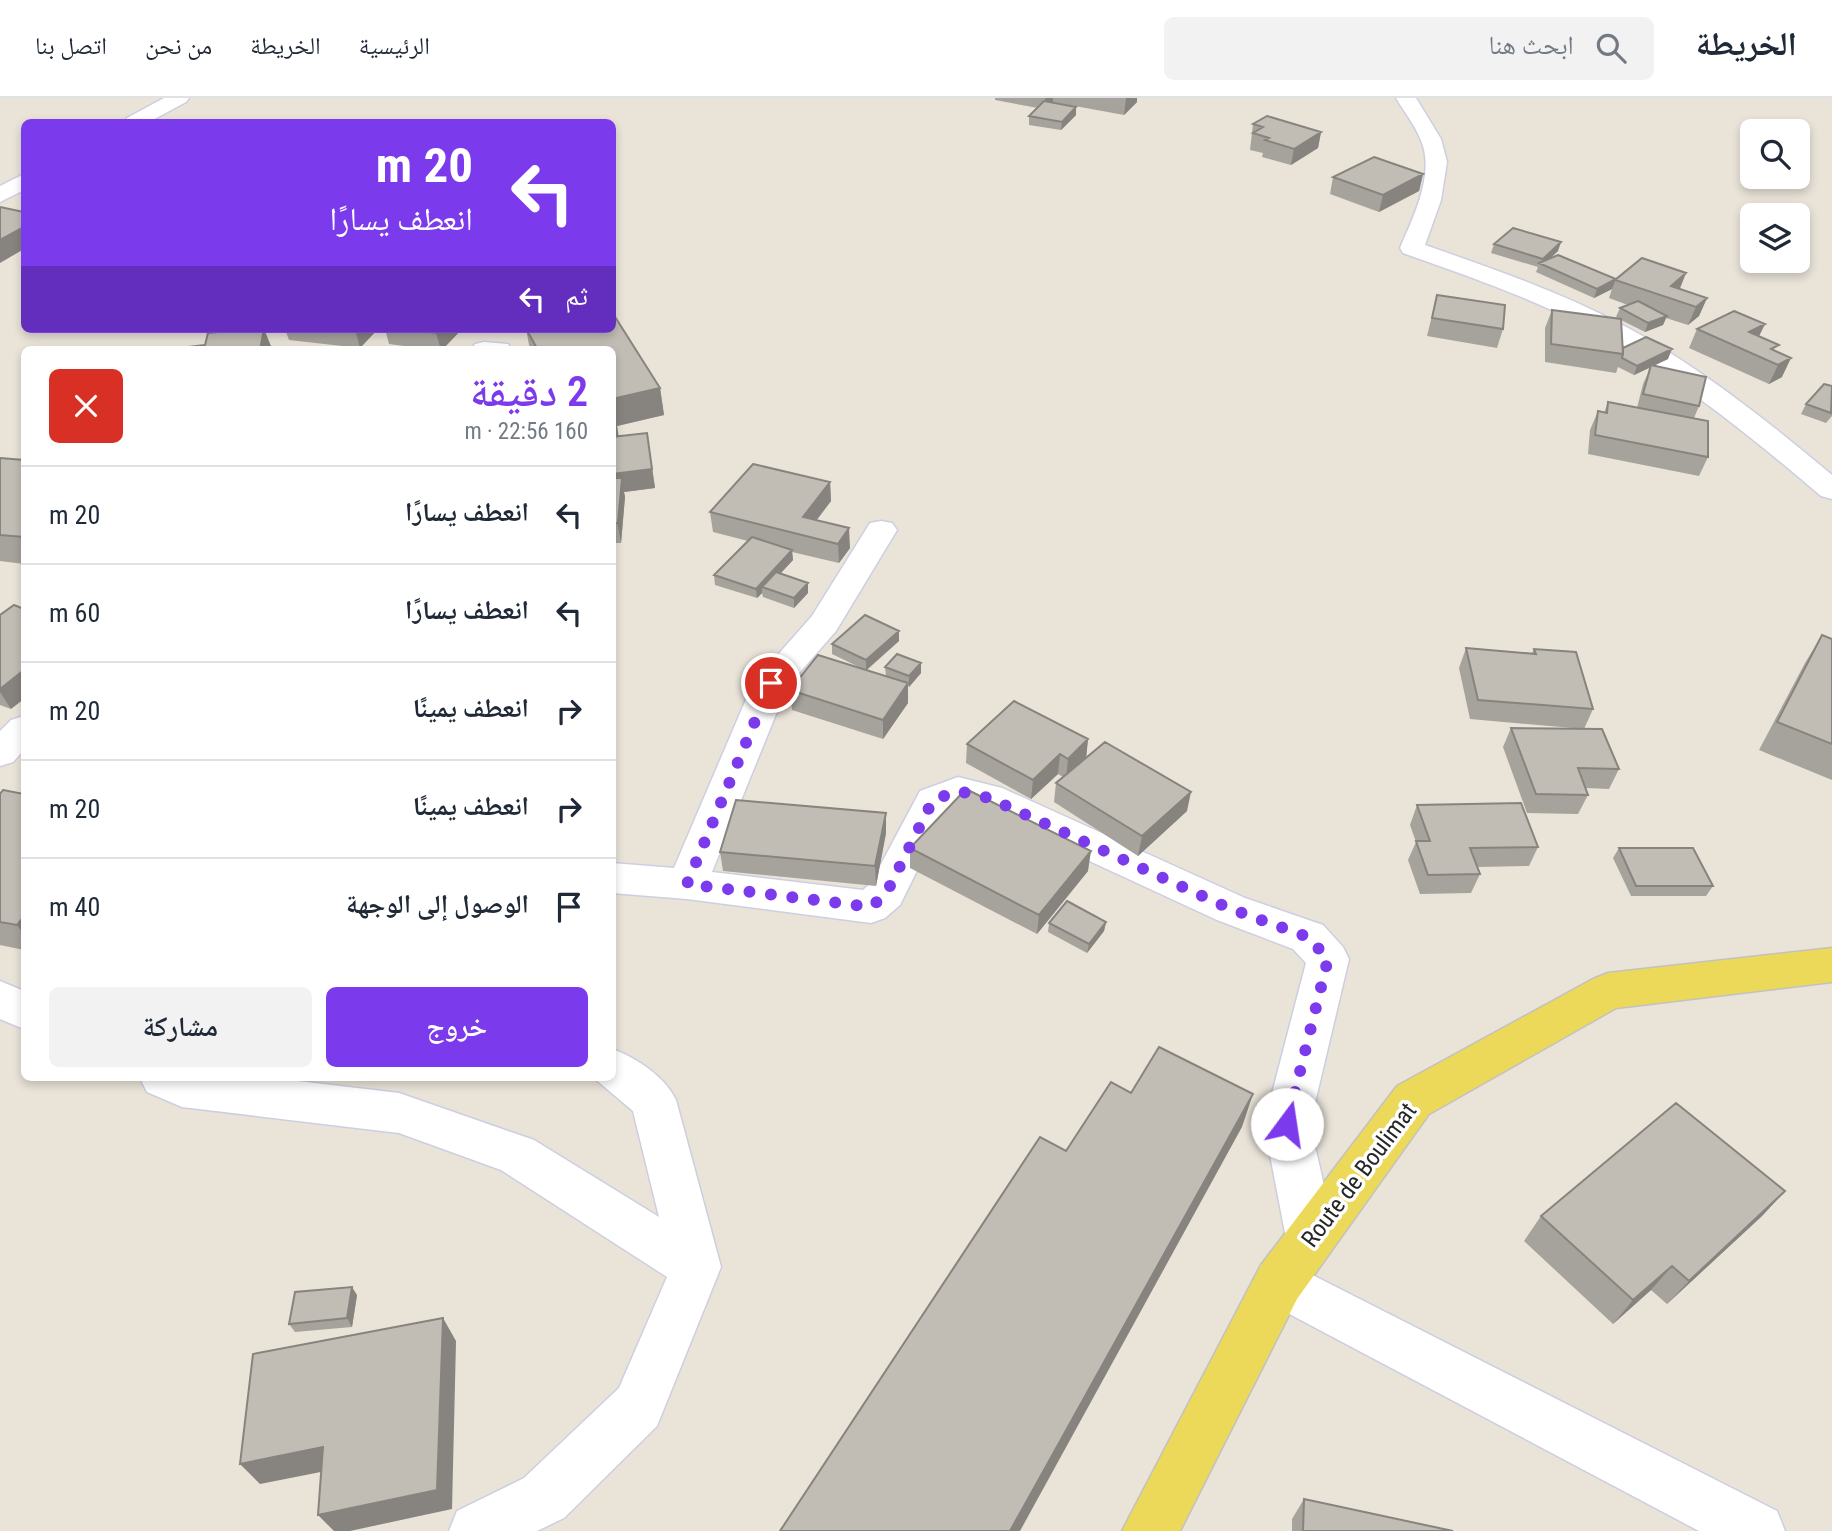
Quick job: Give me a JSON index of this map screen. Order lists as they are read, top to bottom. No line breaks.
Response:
{"streets":{"main road":["Route de Boulimat"]},"page":{"header":"الخريطة","search":"ابحث هنا","nav":["الرئيسية","الخريطة","من نحن","اتصل بنا"],"turn":["20 m","انعطف يسارًا"],"then":"ثم","heading":["2 دقيقة","160 m · 22:56"],"list":[{"name":"انعطف يسارًا","value":"20 m"},{"name":"انعطف يسارًا","value":"60 m"},{"name":"انعطف يمينًا","value":"20 m"},{"name":"انعطف يمينًا","value":"20 m"},{"name":"الوصول إلى الوجهة","value":"40 m"}],"buttons":["خروج","مشاركة"]}}
